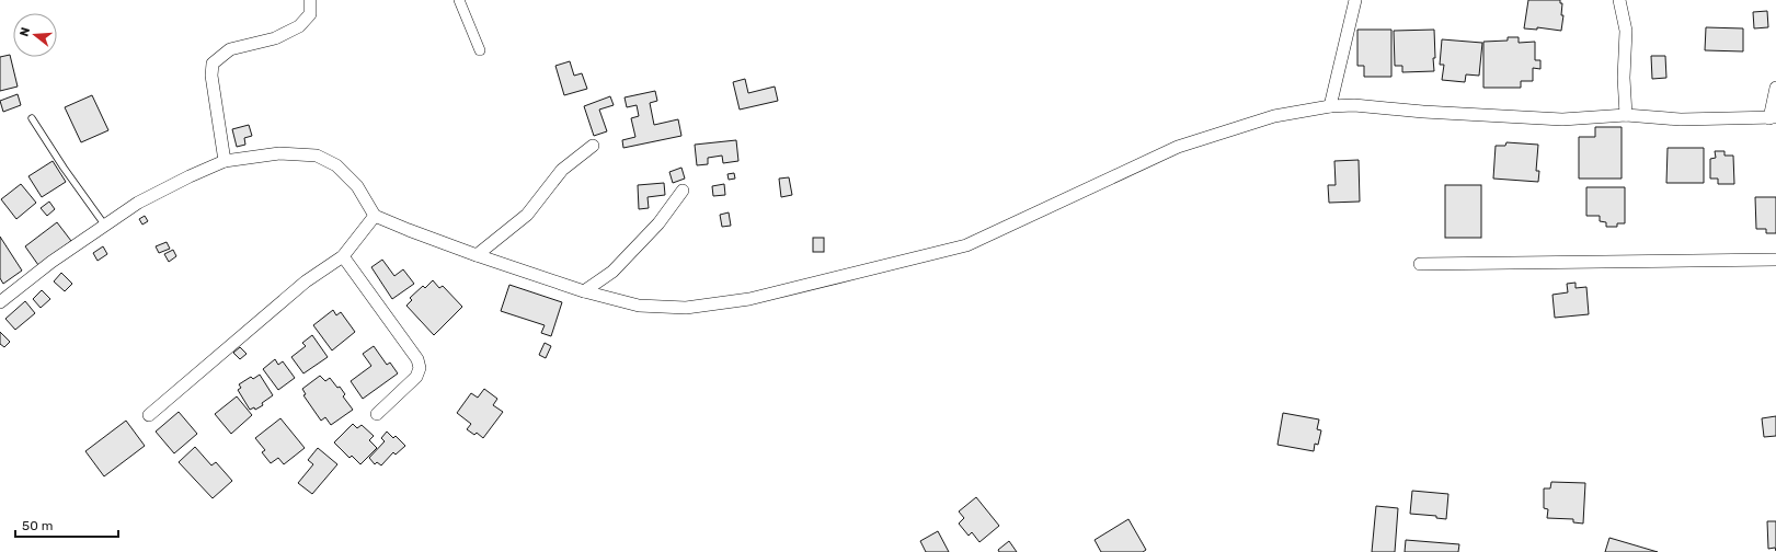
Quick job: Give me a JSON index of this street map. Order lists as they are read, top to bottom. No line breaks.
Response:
{"scale_bar":"50 m","north":"left"}
